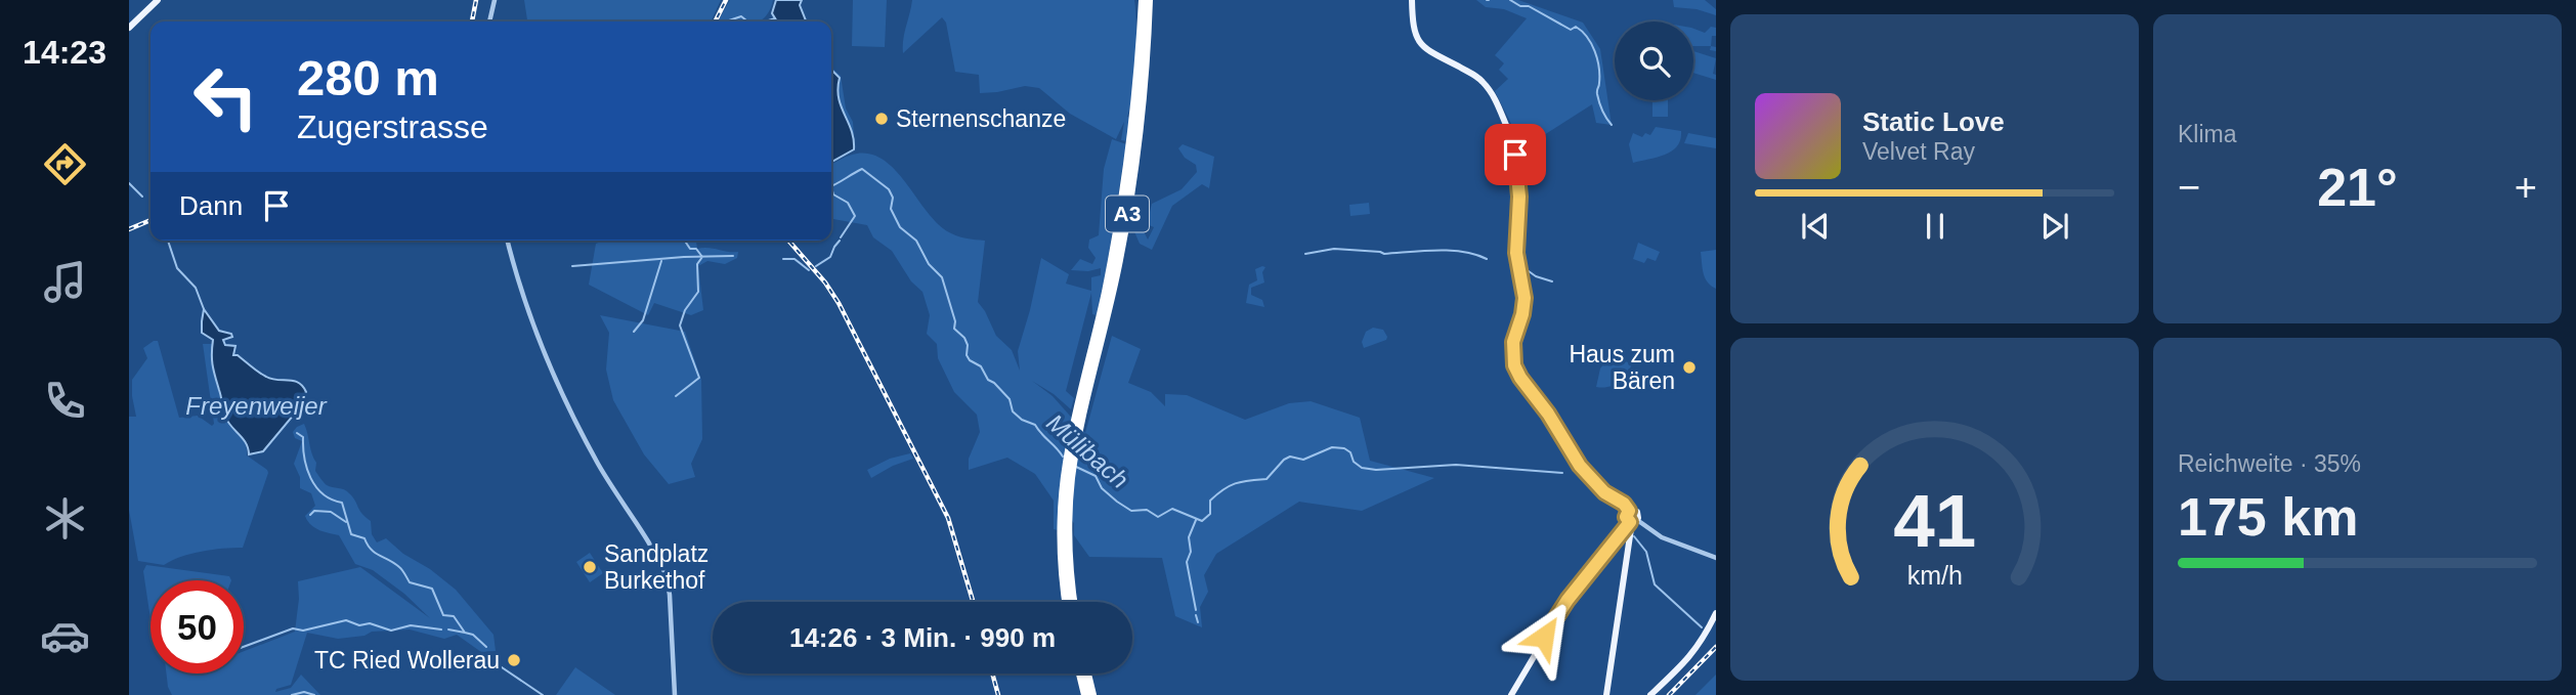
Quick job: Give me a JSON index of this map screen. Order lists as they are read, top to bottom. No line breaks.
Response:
{"streets":{"highway":["A3"]},"water":["Freyenweijer","Mülibach"],"places":["Sternenschanze","Haus zum Bären","Sandplatz Burkethof","TC Ried Wollerau"],"page":{"tabs":"14:23","tile":["Klima",["Reichweite · 35%","175 km"]],"turn":["280 m","Zugerstrasse"],"song":["Static Love","Velvet Ray"],"heat":["−","21°","+"],"then":"Dann","limit":"50","trip":"14:26 · 3 Min. · 990 m","gauge":["41","km/h"]}}
